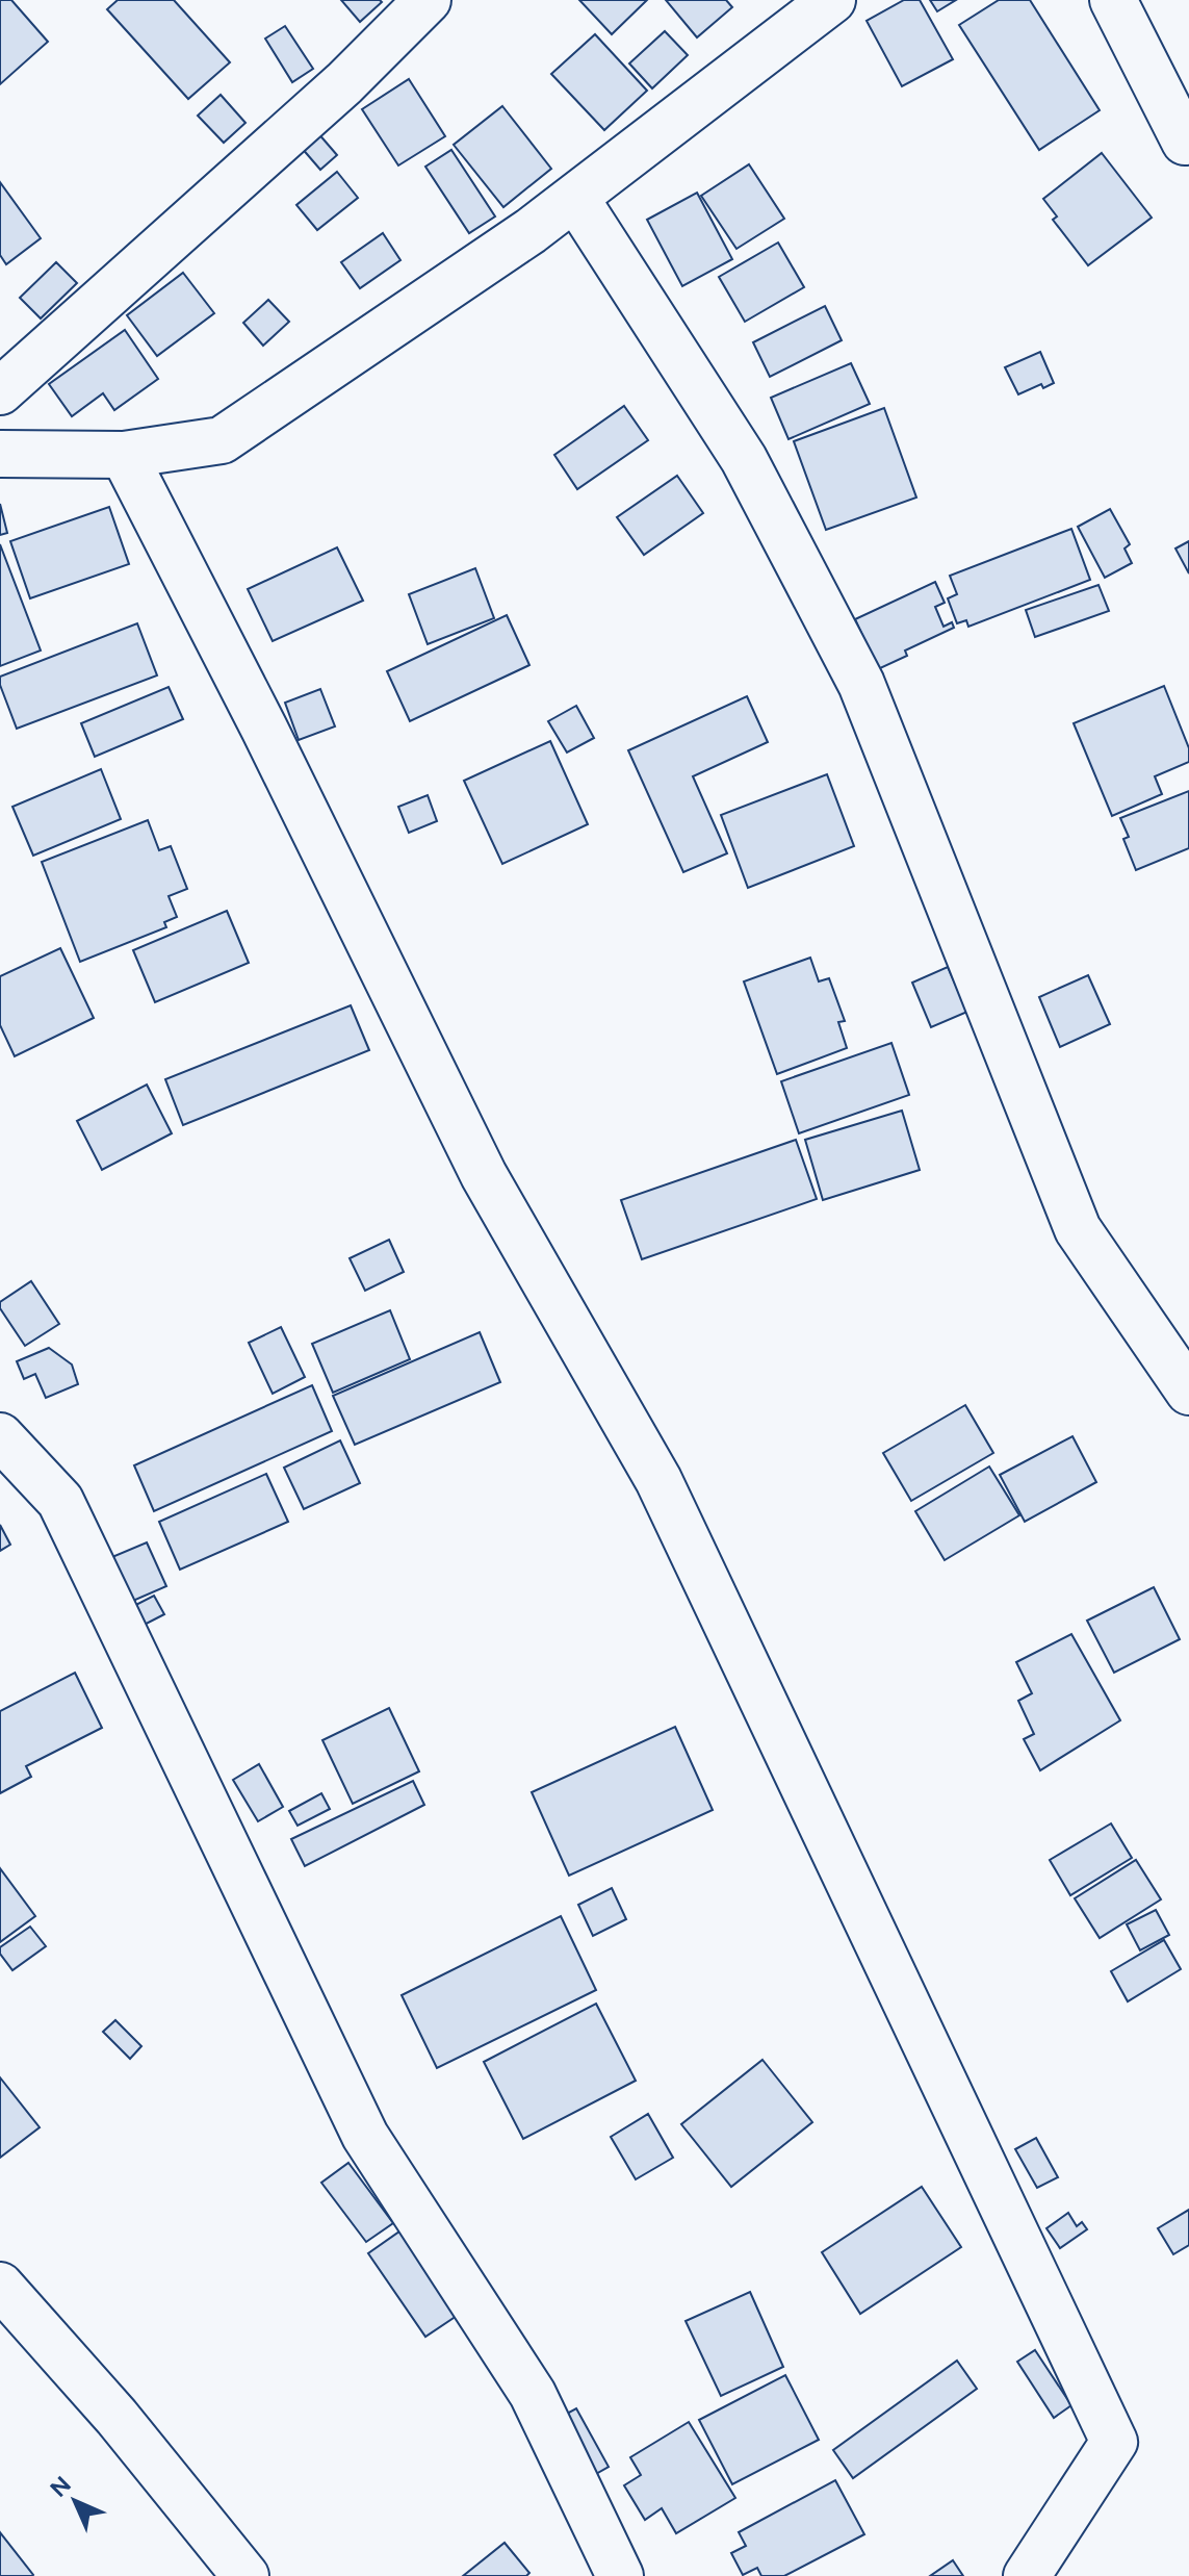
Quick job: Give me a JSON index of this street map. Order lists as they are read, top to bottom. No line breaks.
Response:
{"north":"top left"}
